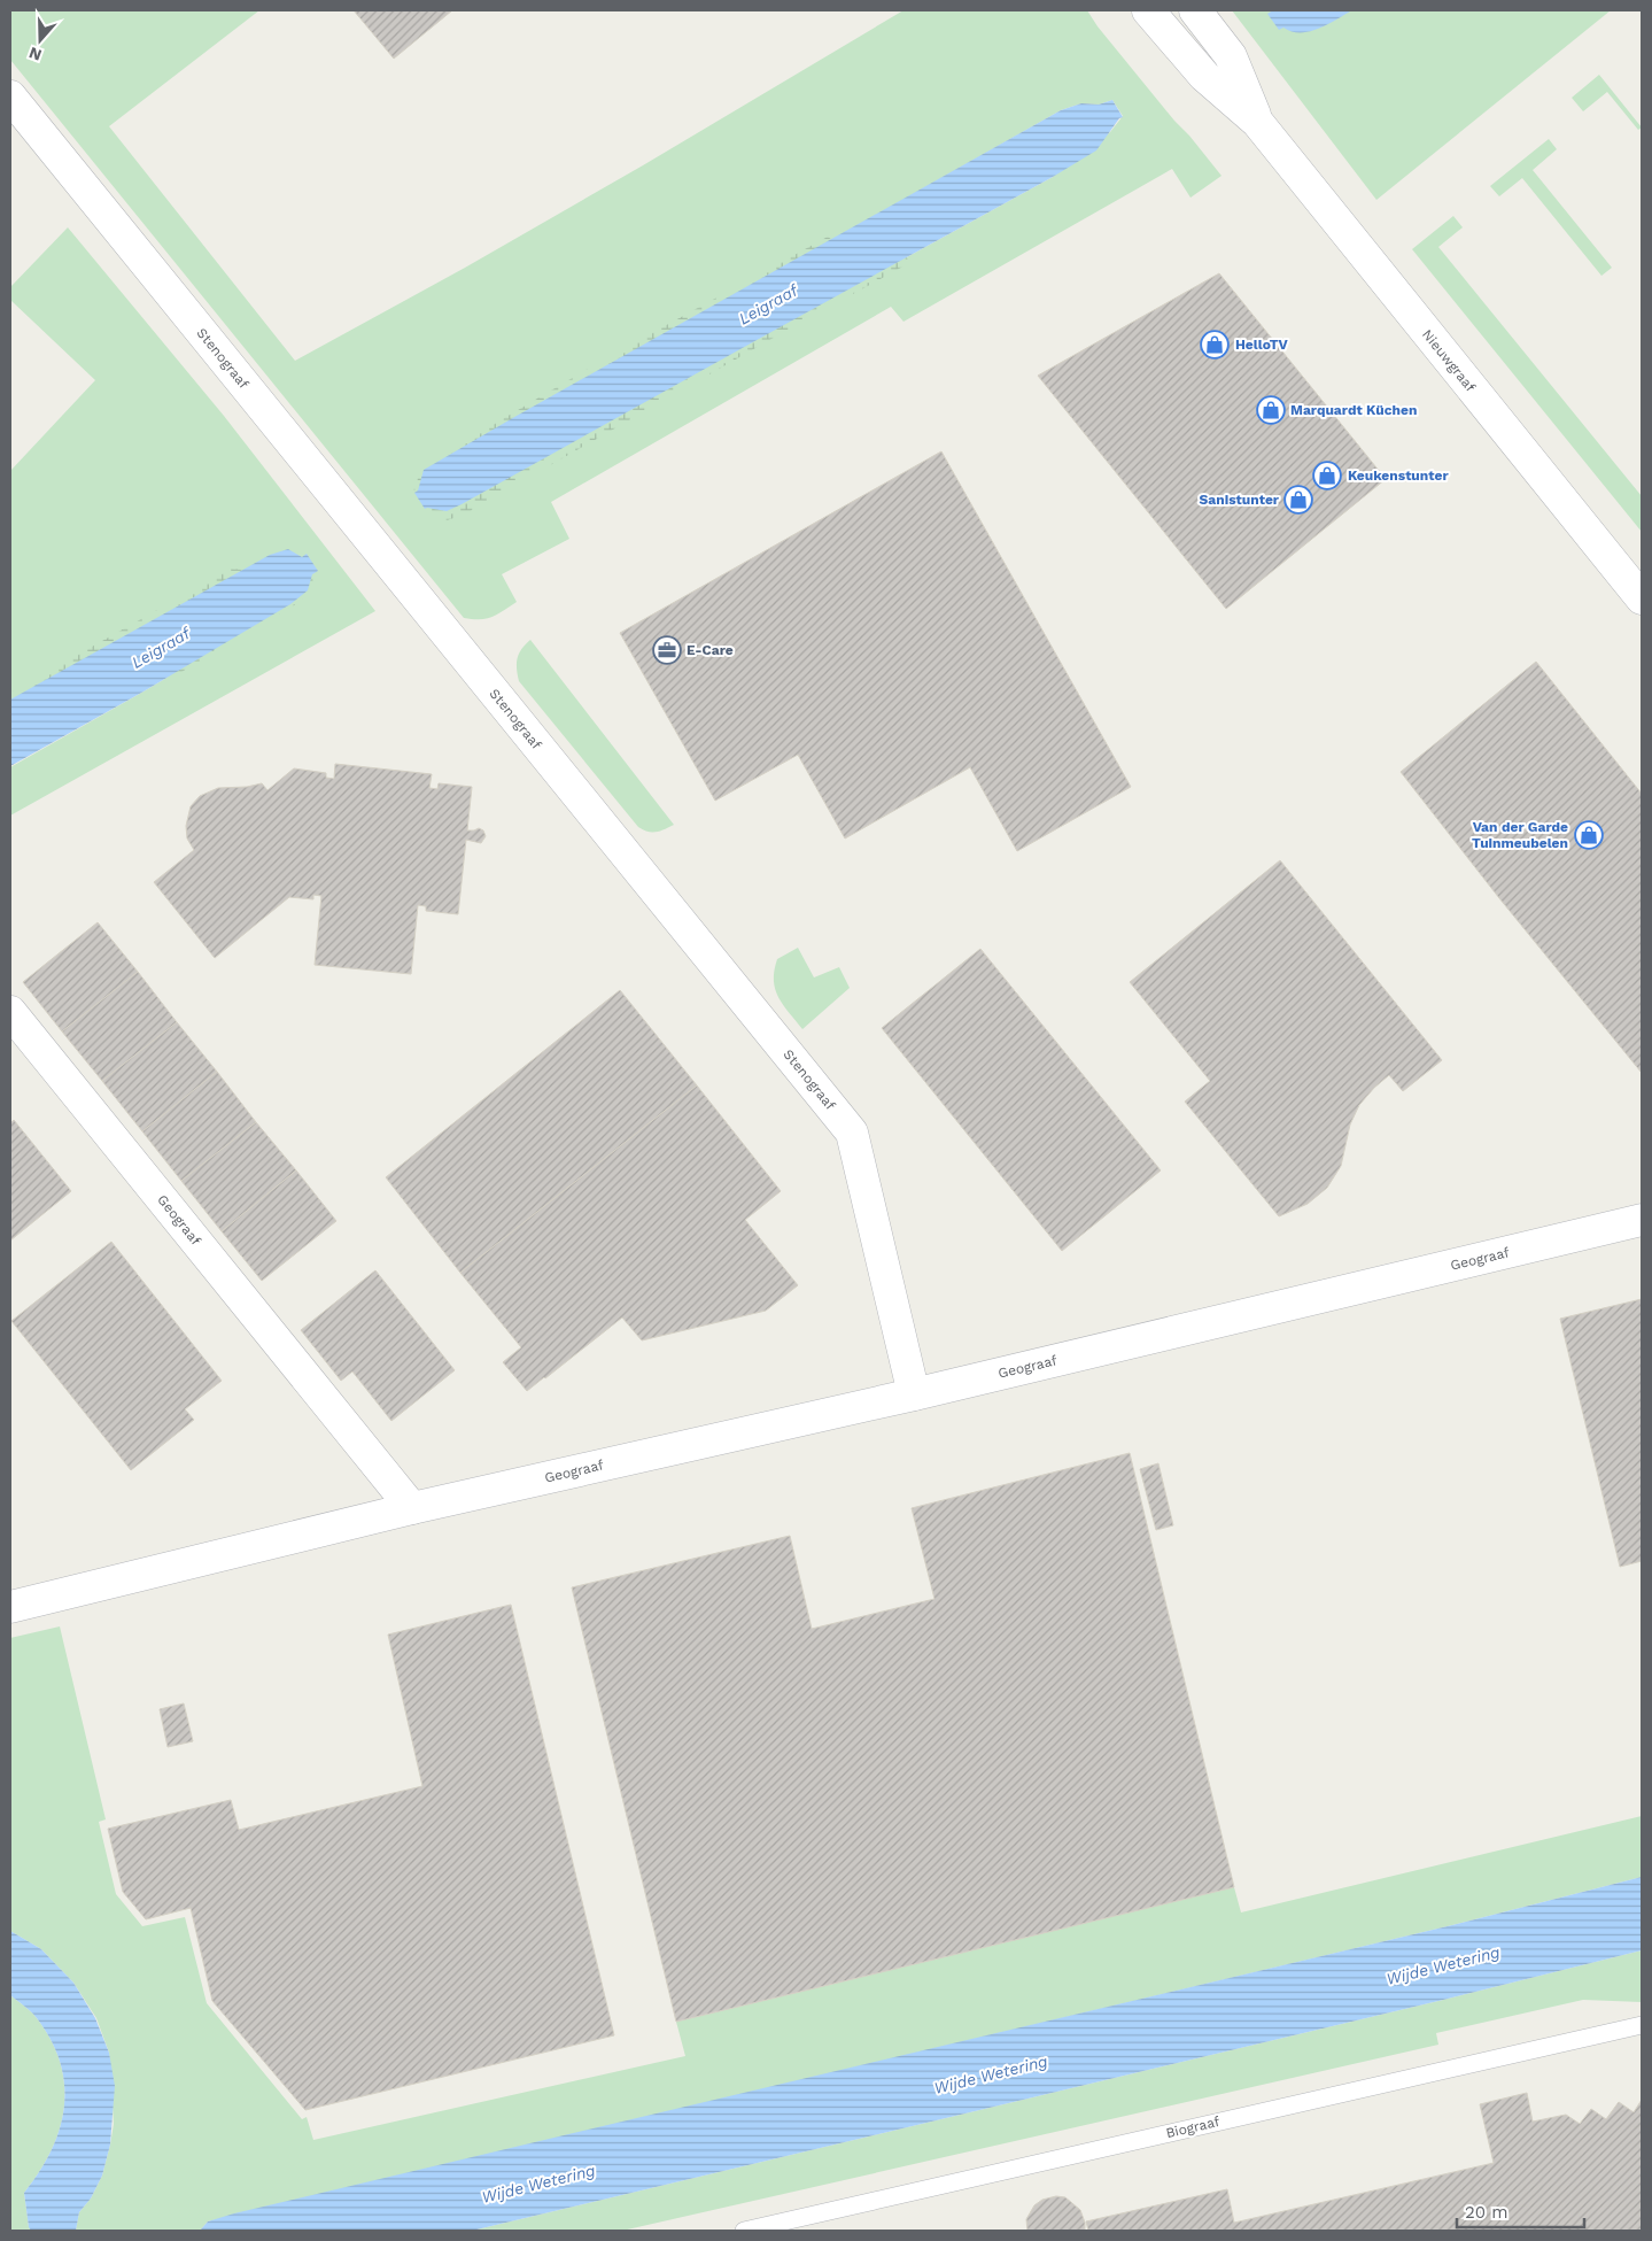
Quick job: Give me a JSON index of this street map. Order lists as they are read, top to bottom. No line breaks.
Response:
{"streets":{"street":["Stenograaf","Nieuwgraaf","Geograaf"],"lane":["Biograaf"]},"crossings":[["Stenograaf","Geograaf"]],"water":["Leigraaf","Wijde Wetering"],"places":{"shop":["HelloTV","Marquardt Küchen","Keukenstunter","Sanistunter","Van der Garde Tuinmeubelen"],"office":["E-Care"]},"scale_bar":"20 m","north":"bottom"}
